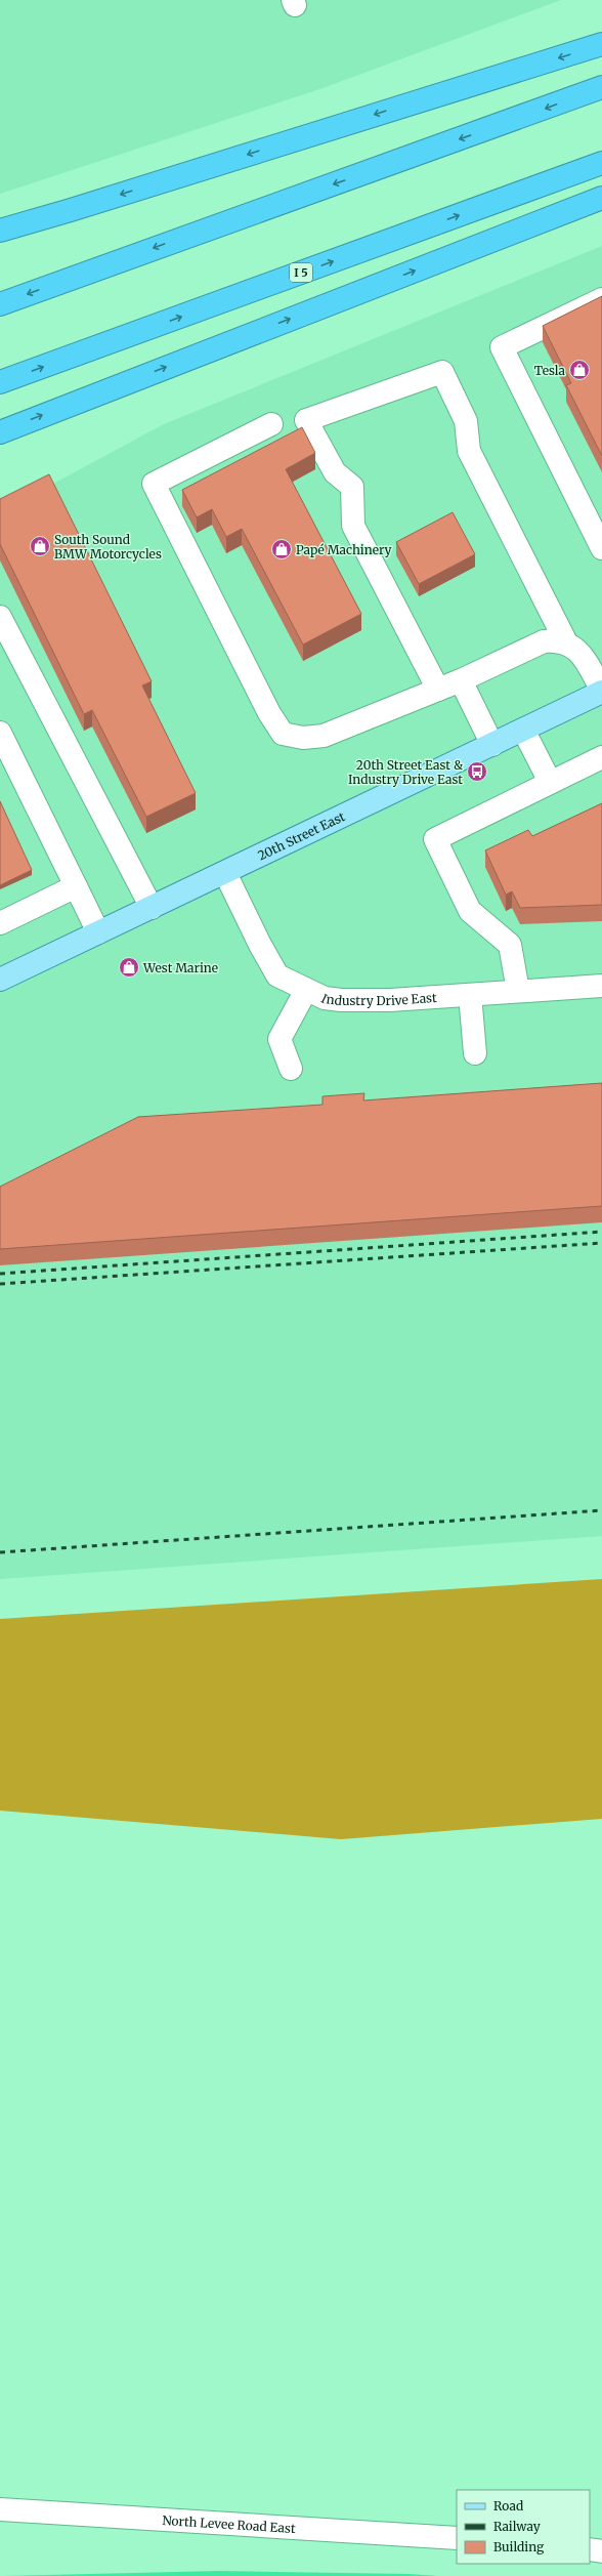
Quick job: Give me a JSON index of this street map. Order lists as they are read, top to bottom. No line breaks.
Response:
{"streets":{"highway":["I 5"],"main road":["20th Street East"],"street":["Industry Drive East","North Levee Road East"]},"crossings":[["20th Street East","Industry Drive East"]],"places":{"shop":["Tesla","South Sound BMW Motorcycles","Papé Machinery","West Marine"],"bus stop":["20th Street East & Industry Drive East"]},"legend":["Road","Railway","Building"]}
